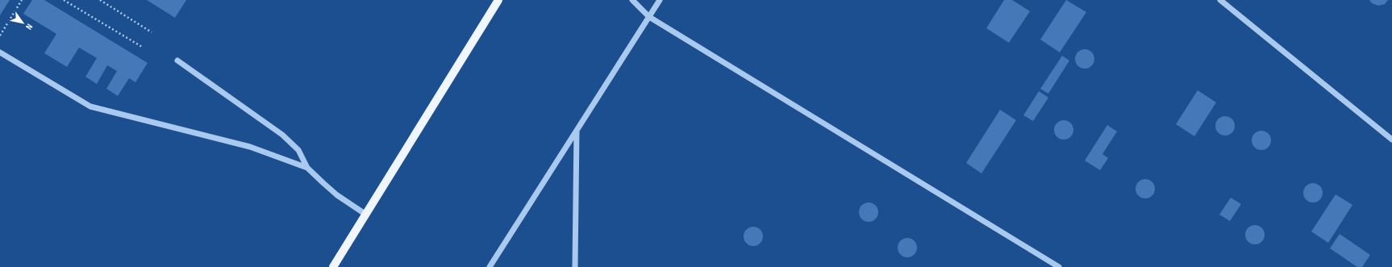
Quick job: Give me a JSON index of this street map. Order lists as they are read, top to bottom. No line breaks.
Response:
{"north":"bottom right"}
